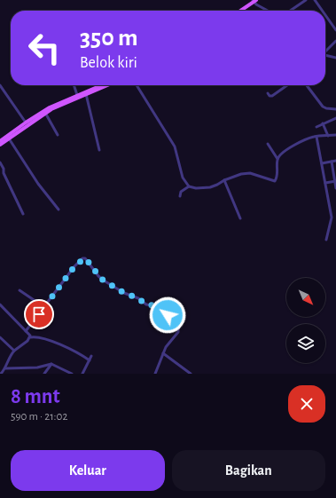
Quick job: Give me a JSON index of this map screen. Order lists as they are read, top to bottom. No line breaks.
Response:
{"north":"bottom right","page":{"turn":["350 m","Belok kiri"],"heading":["8 mnt","590 m · 21:02"],"buttons":["Keluar","Bagikan"]}}
